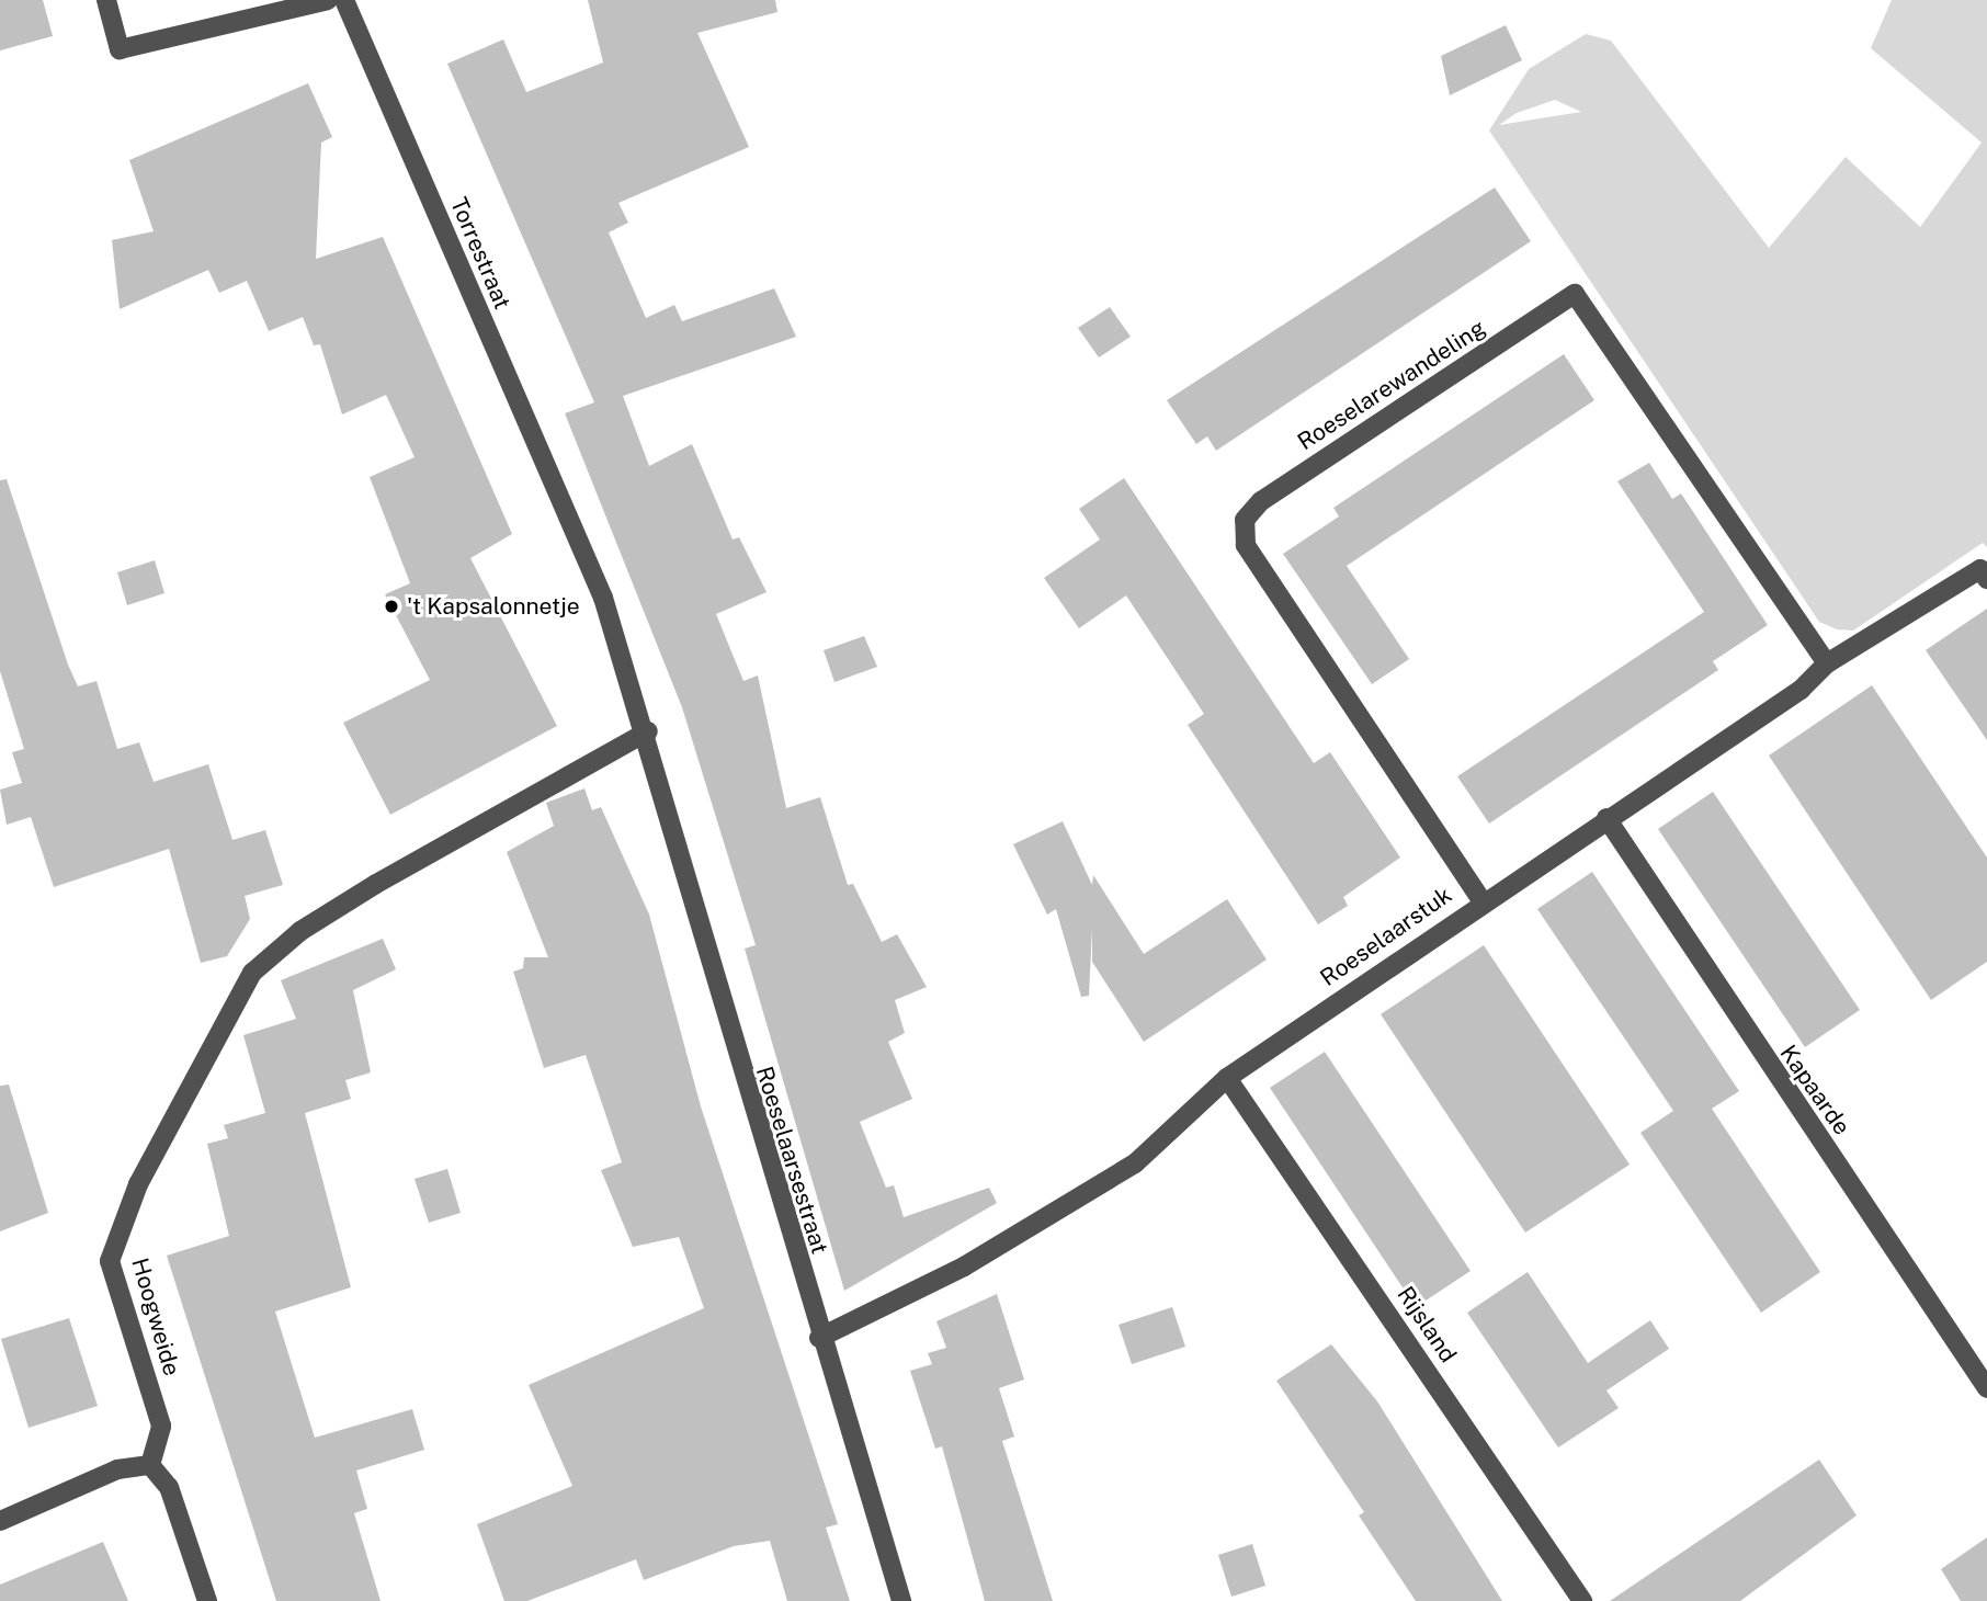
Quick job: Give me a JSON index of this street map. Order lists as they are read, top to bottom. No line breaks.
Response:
{"streets":{"street":["Torrestraat","Roeselarewandeling","Roeselaarstuk","Kapaarde","Roeselaarsestraat","Hoogweide","Rijsland"]},"crossings":[["Torrestraat","Roeselaarsestraat"],["Roeselarewandeling","Roeselaarstuk"],["Roeselaarstuk","Kapaarde"],["Roeselaarstuk","Roeselaarsestraat"],["Roeselaarstuk","Rijsland"],["Roeselaarsestraat","Hoogweide"]],"places":["'t Kapsalonnetje"]}
